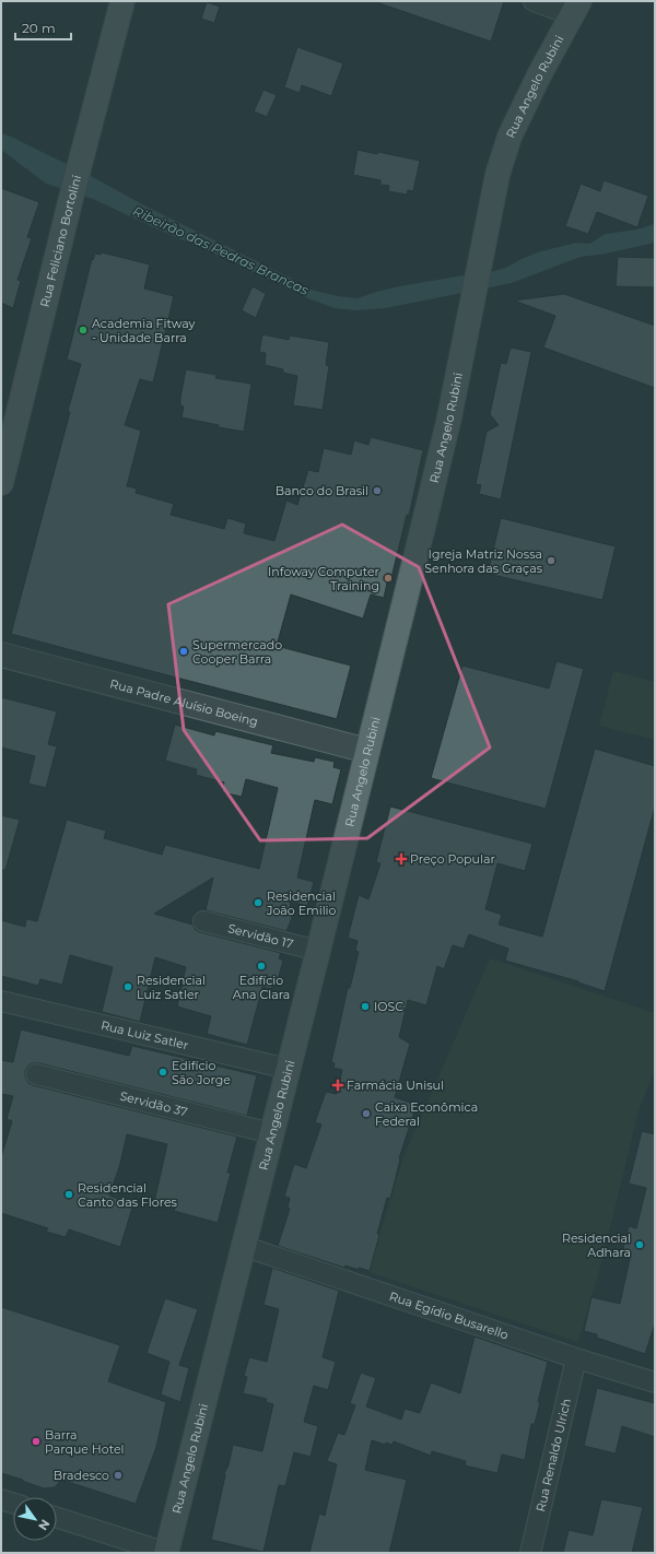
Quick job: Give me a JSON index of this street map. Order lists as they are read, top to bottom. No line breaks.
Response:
{"streets":{"main road":["Rua Angelo Rubini","Rua Feliciano Bortolini"],"street":["Rua Padre Aluísio Boeing","Servidão 17","Rua Luiz Satler","Servidão 37","Rua Egídio Busarello","Rua Renaldo Ulrich"]},"crossings":[["Rua Angelo Rubini","Rua Padre Aluísio Boeing"],["Rua Angelo Rubini","Servidão 17"],["Rua Angelo Rubini","Rua Luiz Satler"],["Rua Angelo Rubini","Servidão 37"],["Rua Angelo Rubini","Rua Egídio Busarello"],["Rua Egídio Busarello","Rua Renaldo Ulrich"]],"water":["Ribeirão das Pedras Brancas"],"places":{"other":["Academia Fitway - Unidade Barra","Banco do Brasil","Igreja Matriz Nossa Senhora das Graças","Infoway Computer Training","Supermercado Cooper Barra","Residencial João Emilio","Edifício Ana Clara","Residencial Luiz Satler","IOSC","Edifício São Jorge","Caixa Econômica Federal","Residencial Canto das Flores","Residencial Adhara","Barra Parque Hotel","Bradesco"],"health":["Preço Popular","Farmácia Unisul"]},"scale_bar":"20 m","north":"bottom right"}
